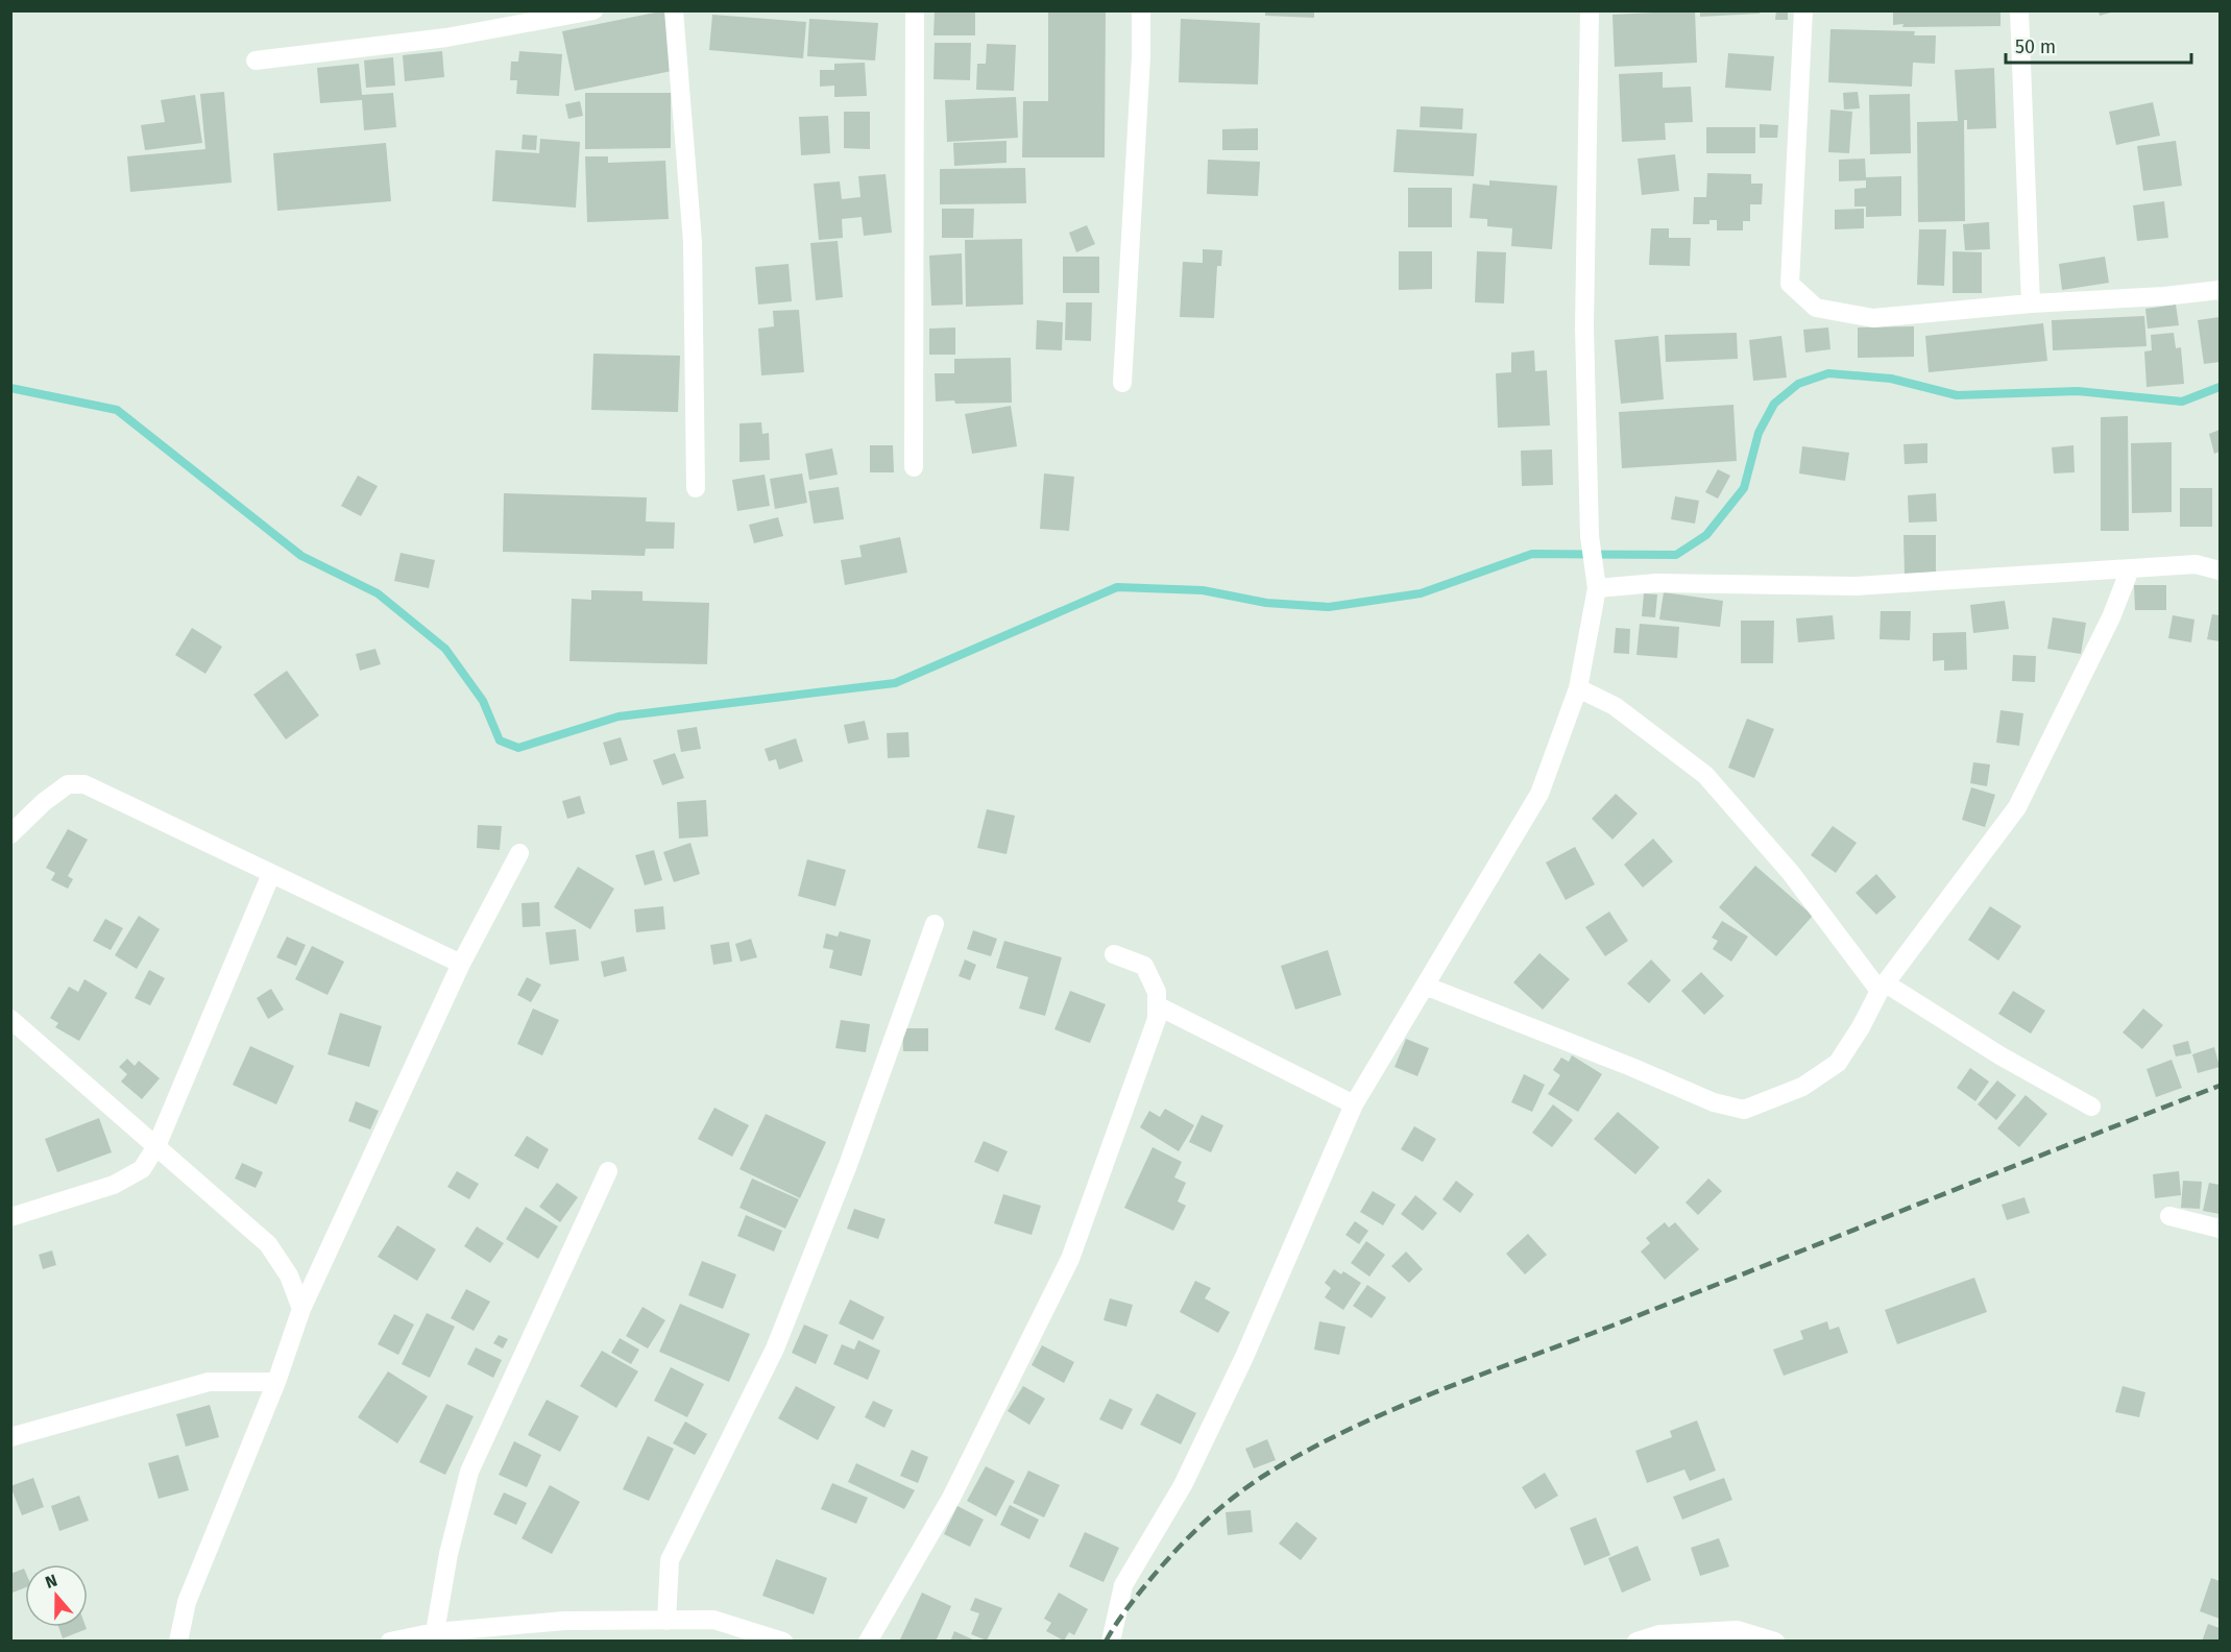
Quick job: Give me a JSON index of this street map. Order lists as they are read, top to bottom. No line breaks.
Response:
{"scale_bar":"50 m","north":"top"}
